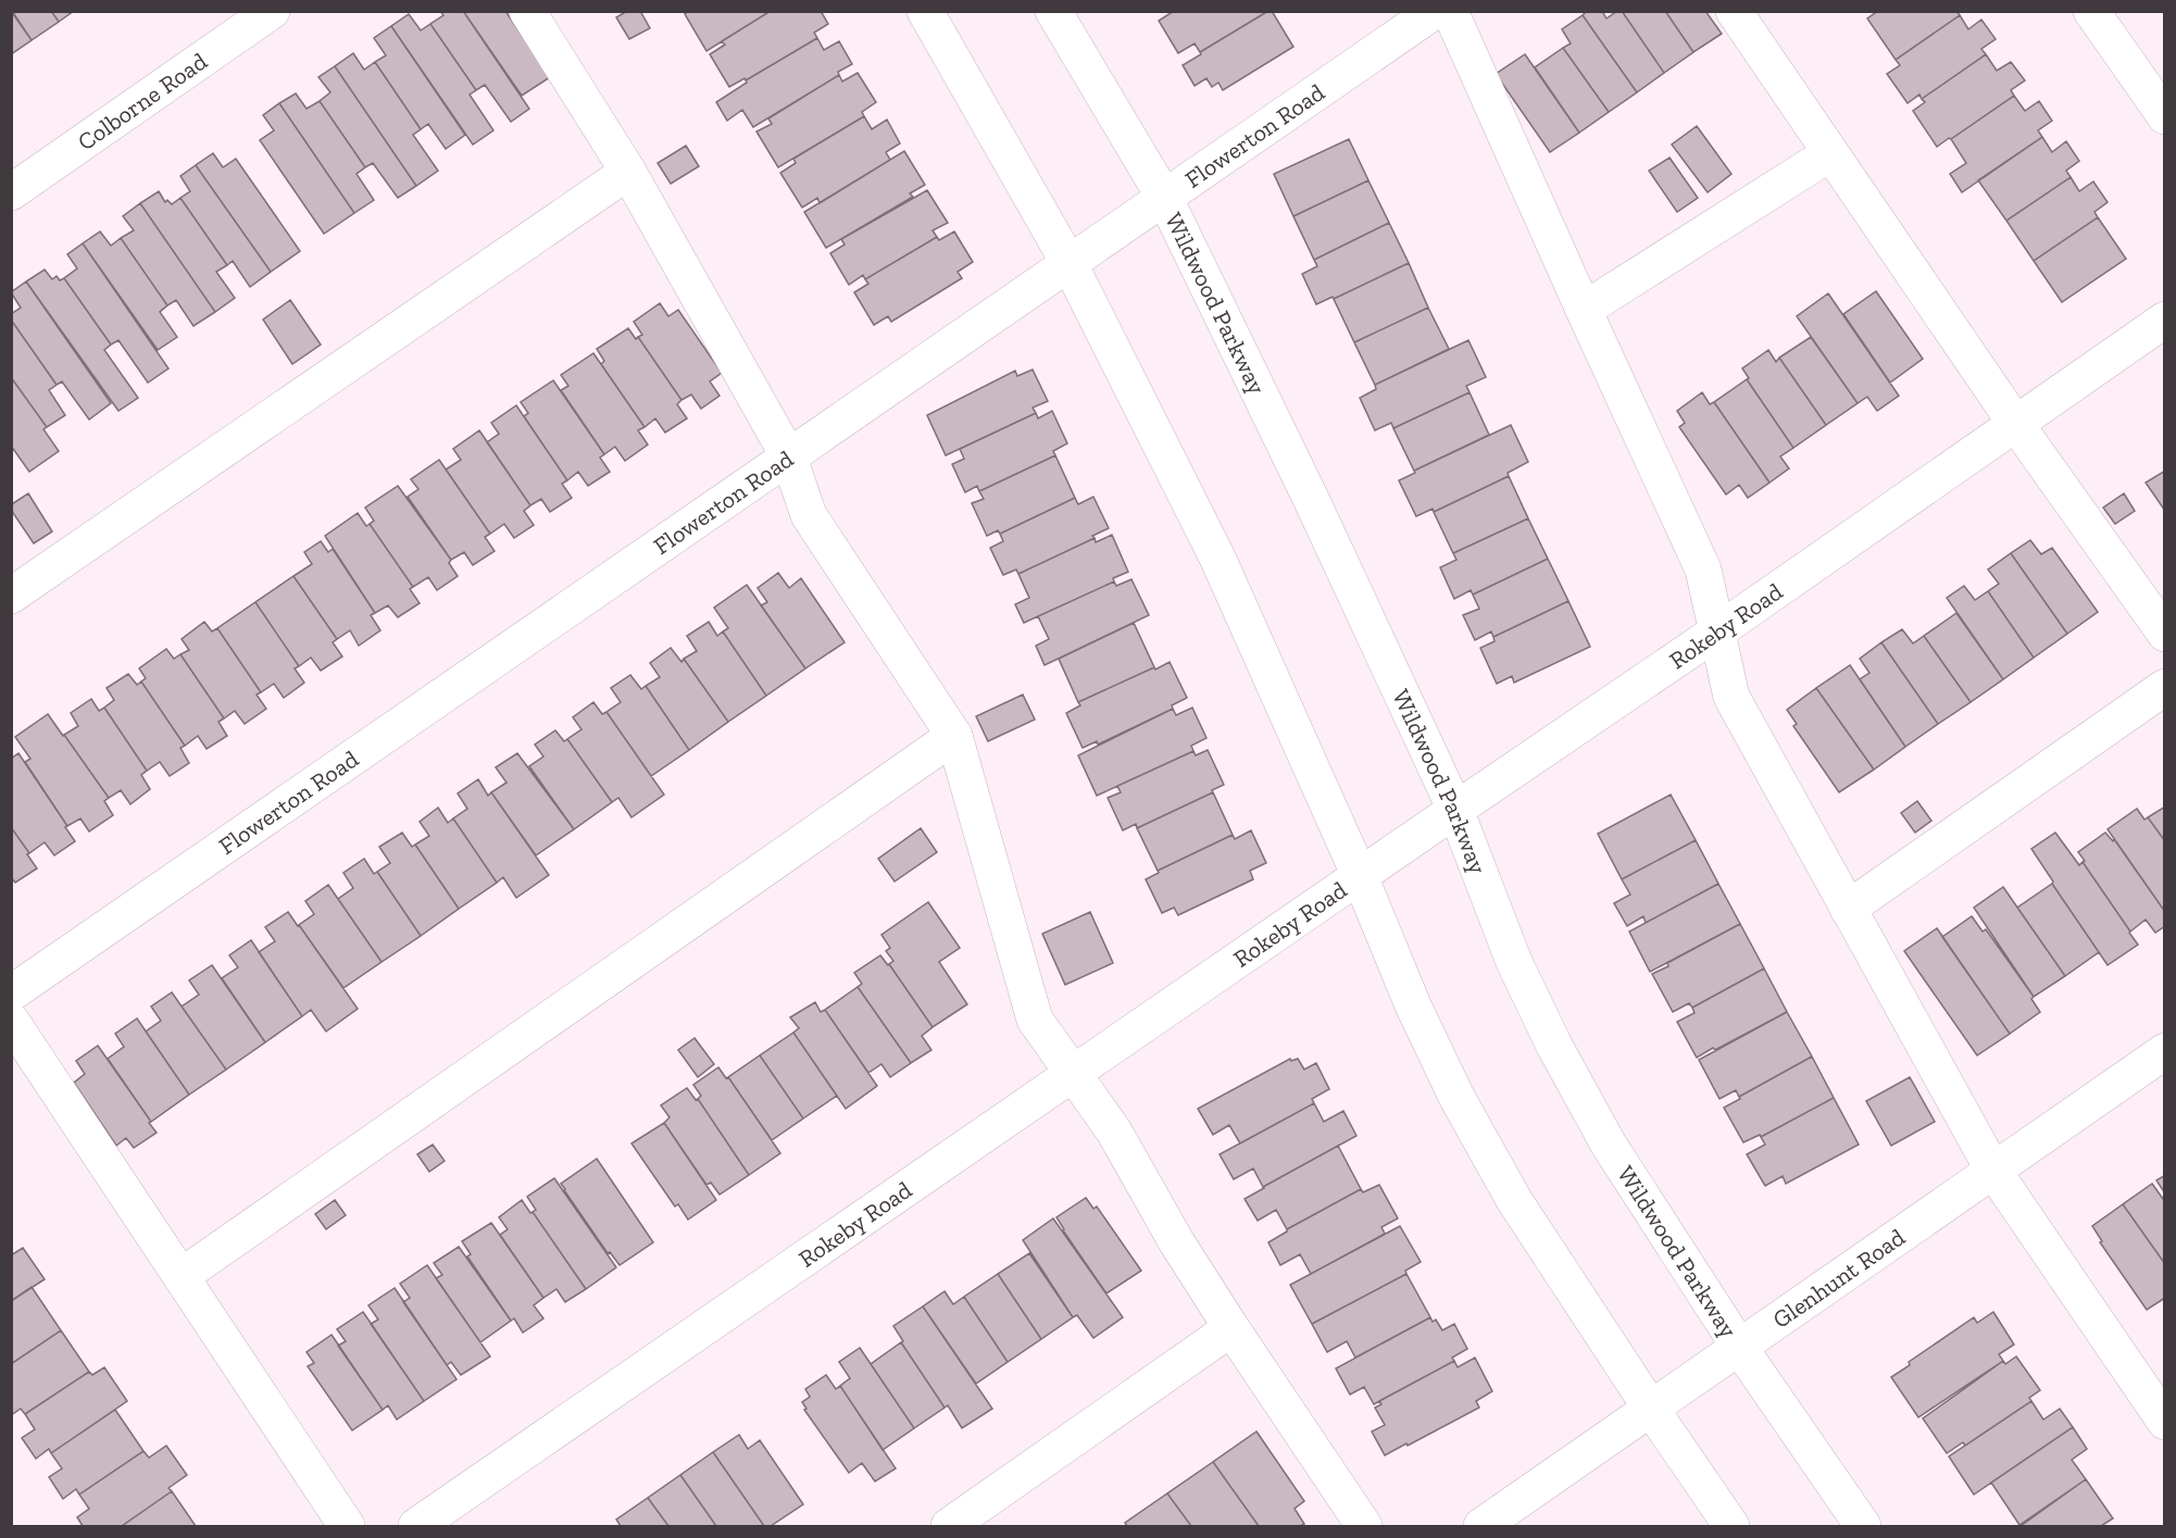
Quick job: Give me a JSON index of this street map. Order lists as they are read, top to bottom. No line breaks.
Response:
{"streets":{"street":["Colborne Road","Flowerton Road","Wildwood Parkway","Rokeby Road","Glenhunt Road"]},"crossings":[["Flowerton Road","Wildwood Parkway"],["Wildwood Parkway","Rokeby Road"],["Wildwood Parkway","Glenhunt Road"]]}
